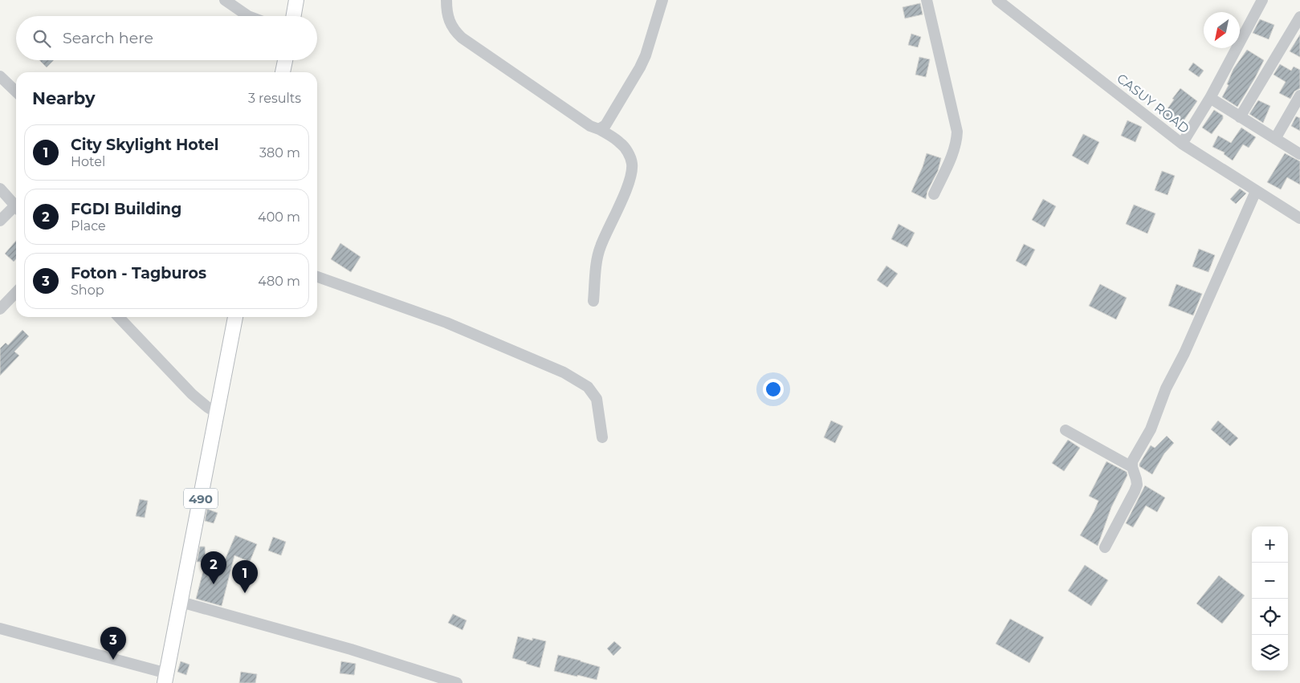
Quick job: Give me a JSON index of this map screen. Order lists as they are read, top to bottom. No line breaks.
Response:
{"streets":{"main road":["490"],"street":["CASUY ROAD"]},"north":"bottom left","page":{"search":"Search here","heading":["Nearby","3 results"],"list":[{"mark":"1","name":"City Skylight Hotel","note":"Hotel","value":"380 m"},{"mark":"2","name":"FGDI Building","note":"Place","value":"400 m"},{"mark":"3","name":"Foton - Tagburos","note":"Shop","value":"480 m"}],"map_buttons":["+","−"],"pins":["2","1","3"]}}
